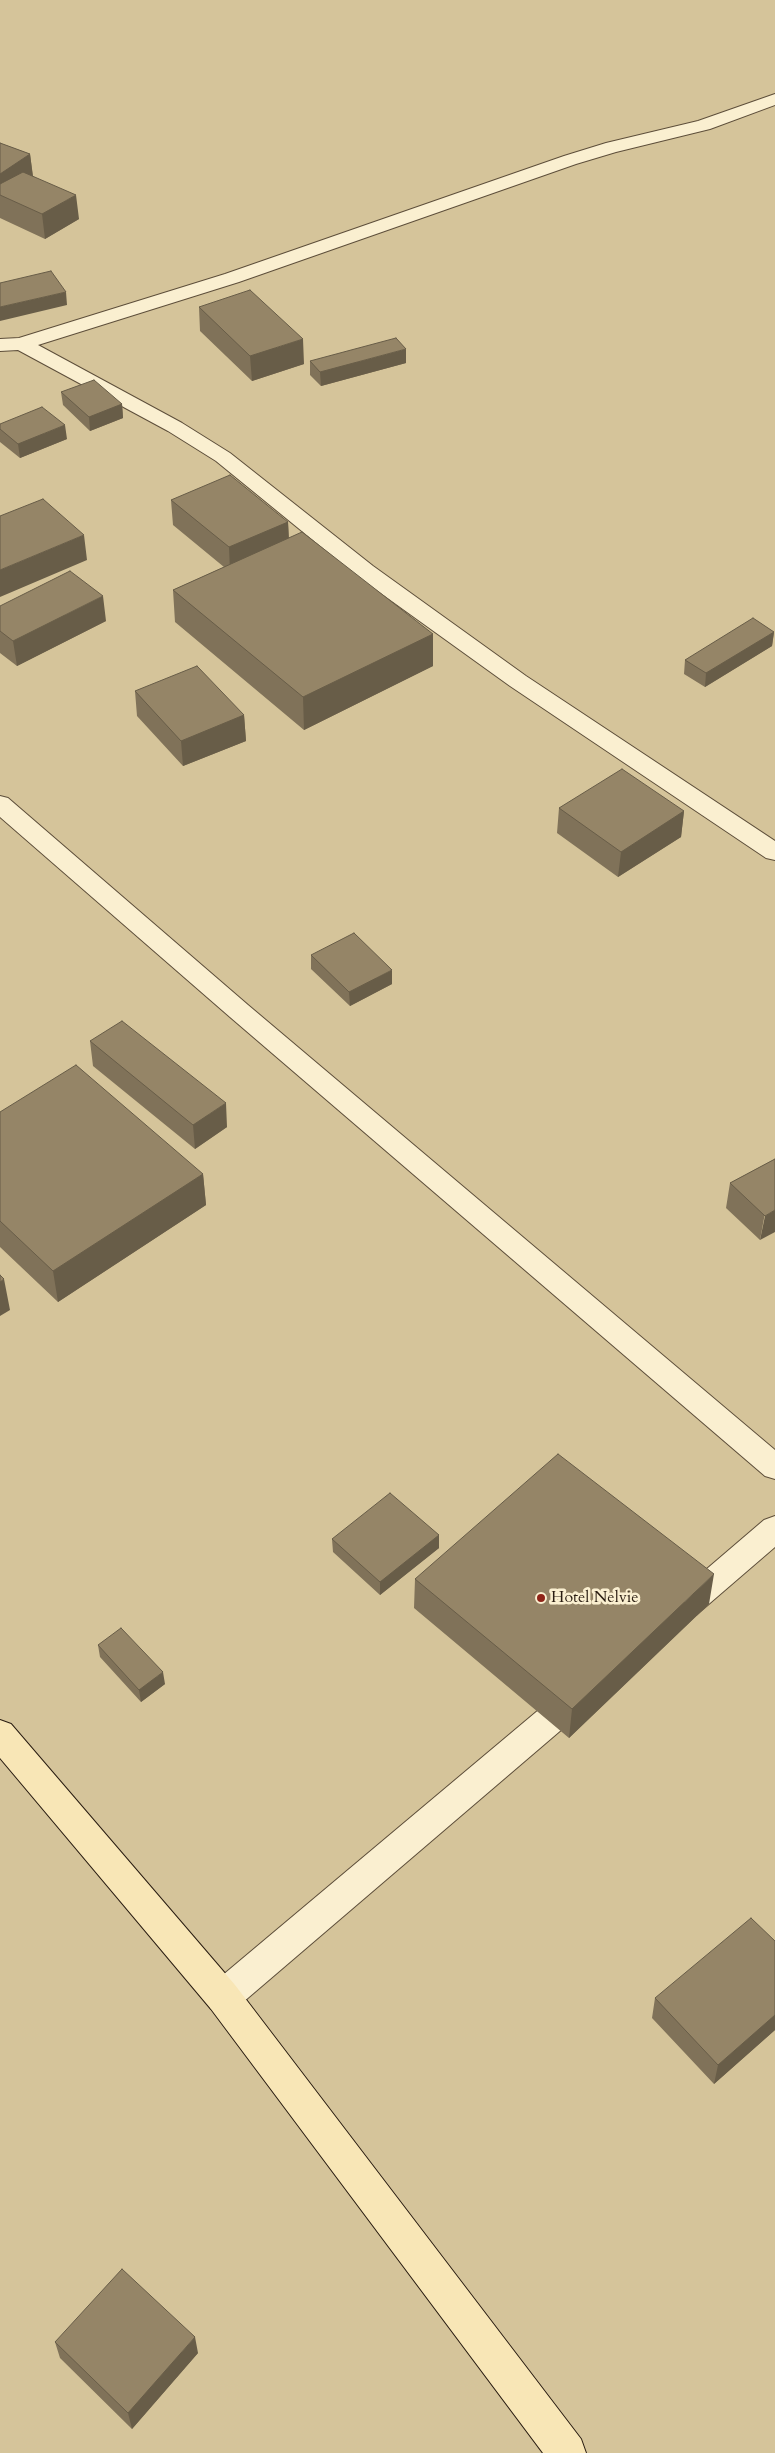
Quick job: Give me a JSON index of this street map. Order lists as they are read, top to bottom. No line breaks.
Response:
{"places":["Hotel Nelvie"]}
